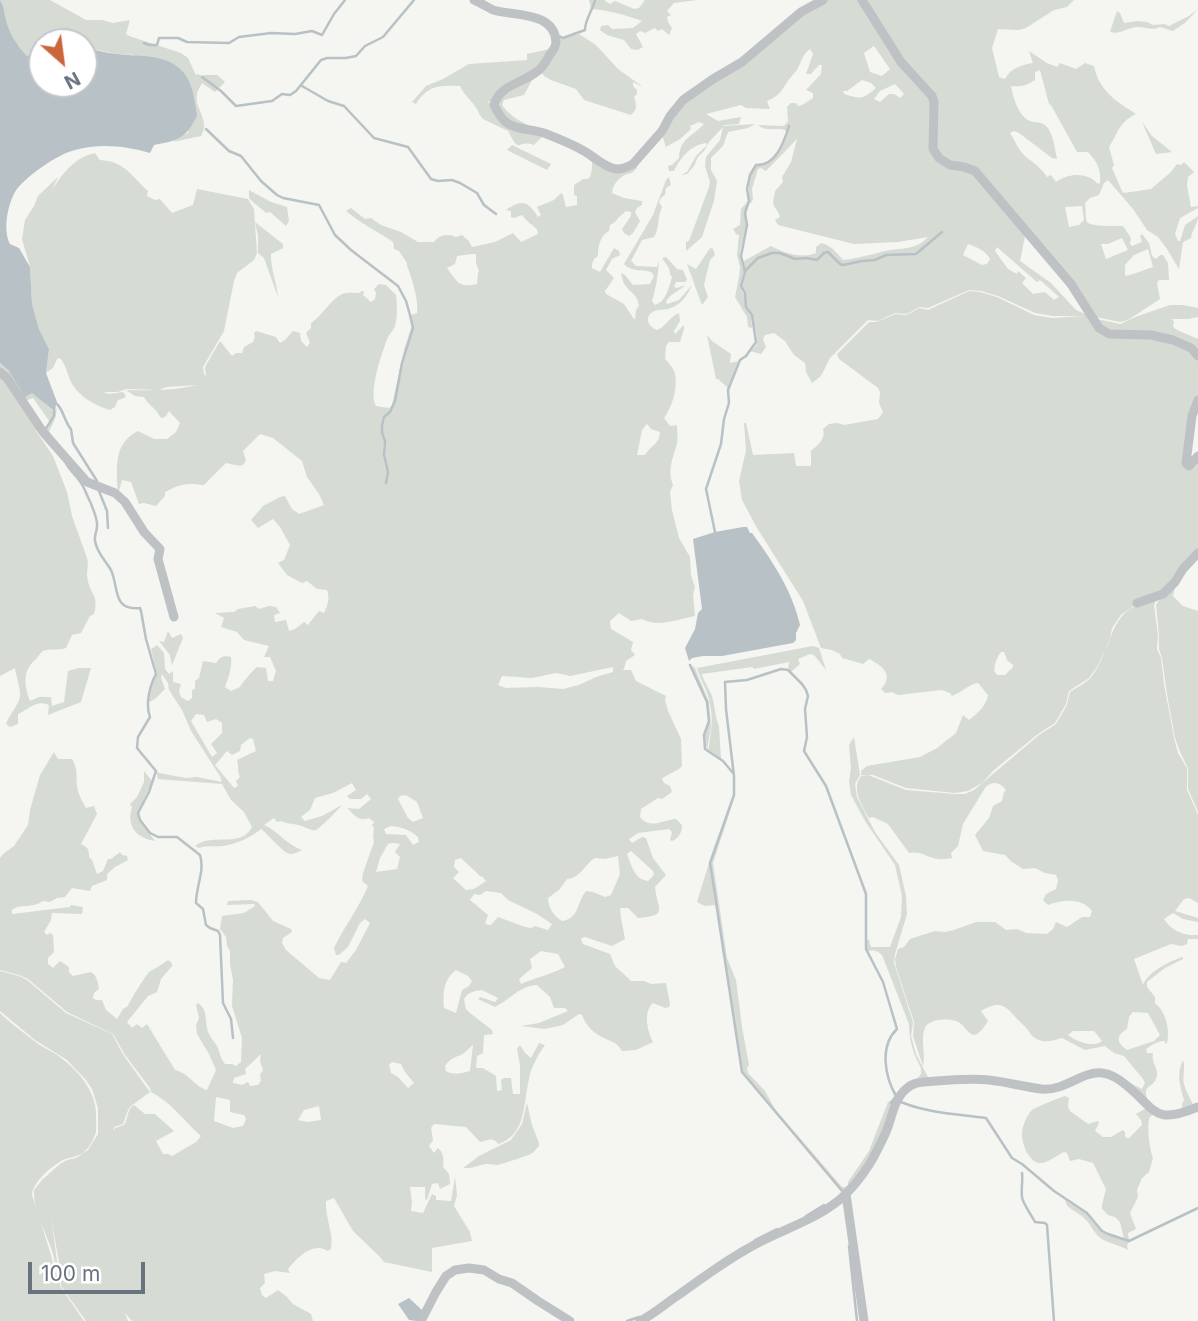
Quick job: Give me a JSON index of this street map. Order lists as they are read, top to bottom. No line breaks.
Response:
{"scale_bar":"100 m","north":"bottom right"}
